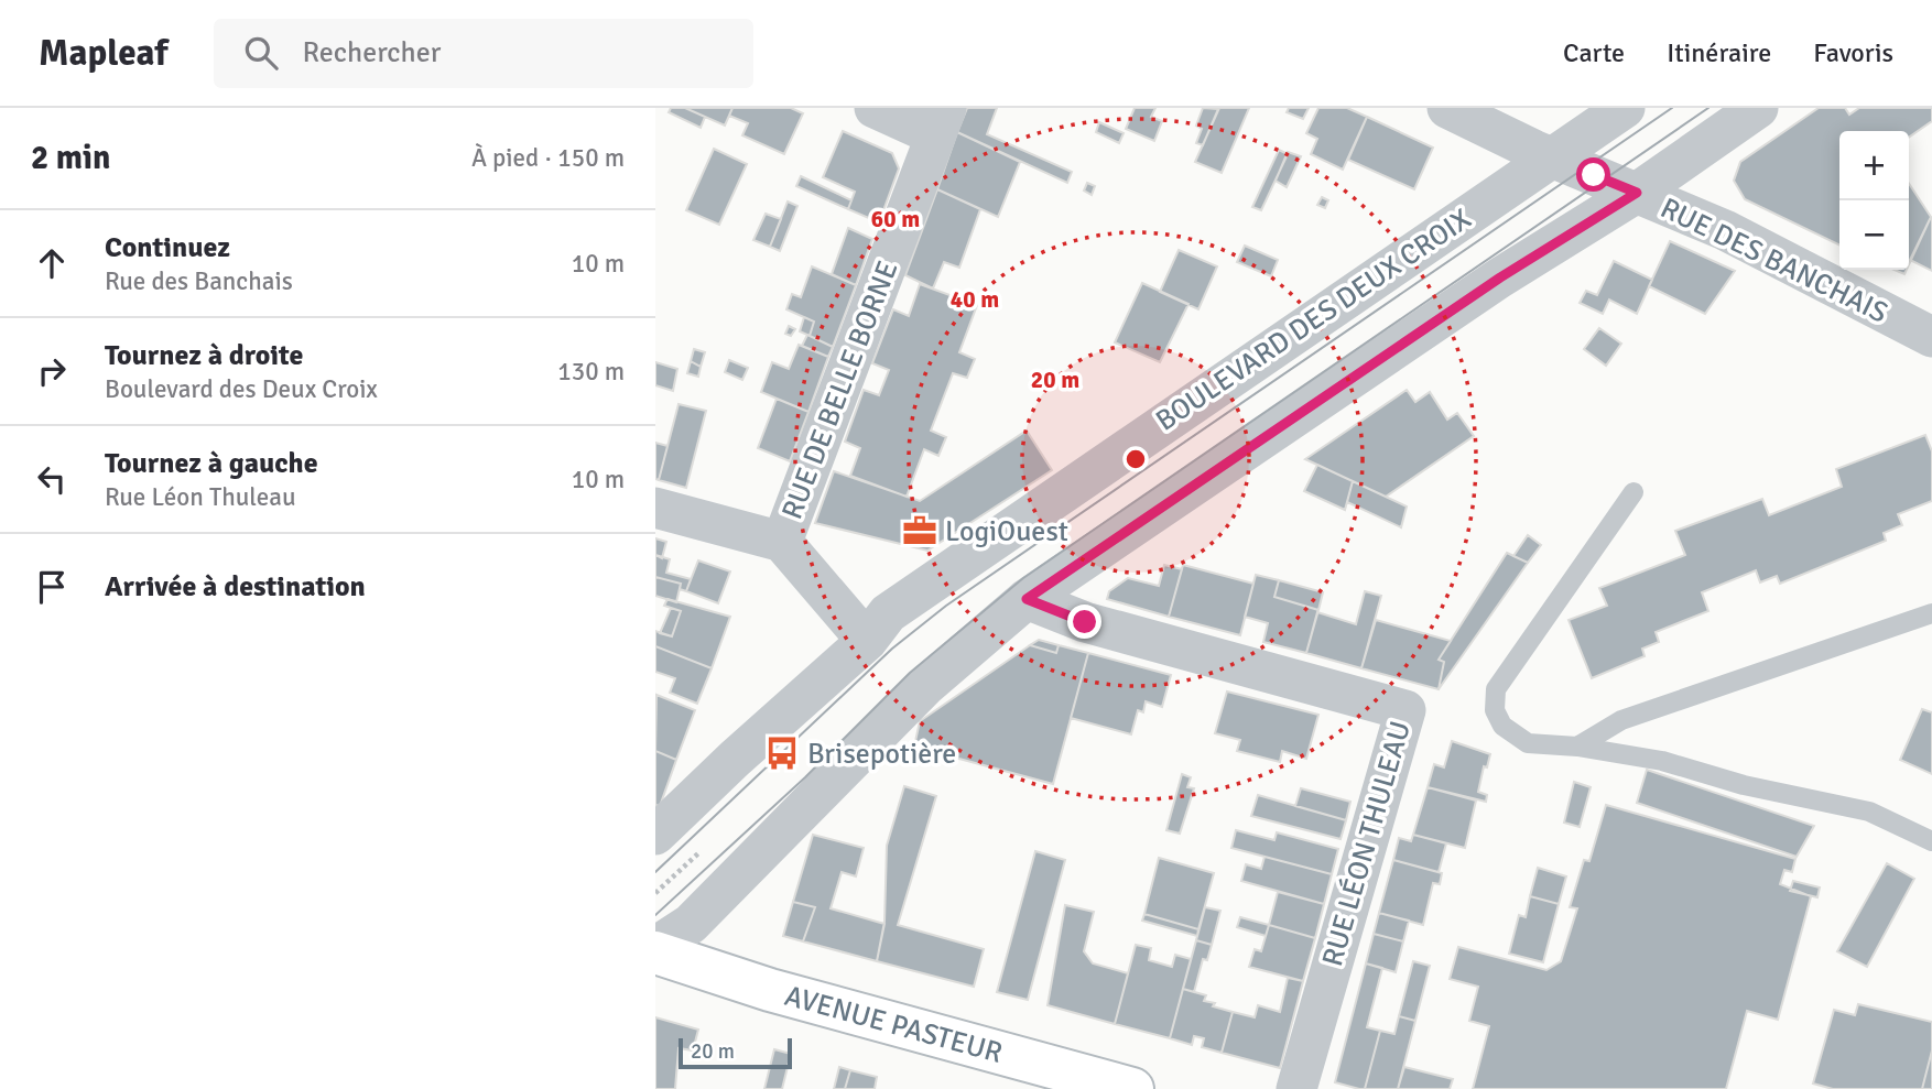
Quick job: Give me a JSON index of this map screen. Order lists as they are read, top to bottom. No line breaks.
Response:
{"streets":{"main road":["AVENUE PASTEUR"],"street":["RUE DES BANCHAIS","BOULEVARD DES DEUX CROIX","RUE DE BELLE BORNE","RUE LÉON THULEAU"]},"crossings":[["RUE DES BANCHAIS","BOULEVARD DES DEUX CROIX"]],"places":{"office":["LogiOuest"],"bus stop":["Brisepotière"]},"scale_bar":"20 m","page":{"header":"Mapleaf","search":"Rechercher","nav":["Carte","Itinéraire","Favoris"],"heading":["2 min","À pied · 150 m"],"map_buttons":["+","−"],"list":[["Continuez","Rue des Banchais","10 m"],["Tournez à droite","Boulevard des Deux Croix","130 m"],["Tournez à gauche","Rue Léon Thuleau","10 m"],"Arrivée à destination"],"scale":"20 m"},"rings":["60 m","40 m","20 m"]}
